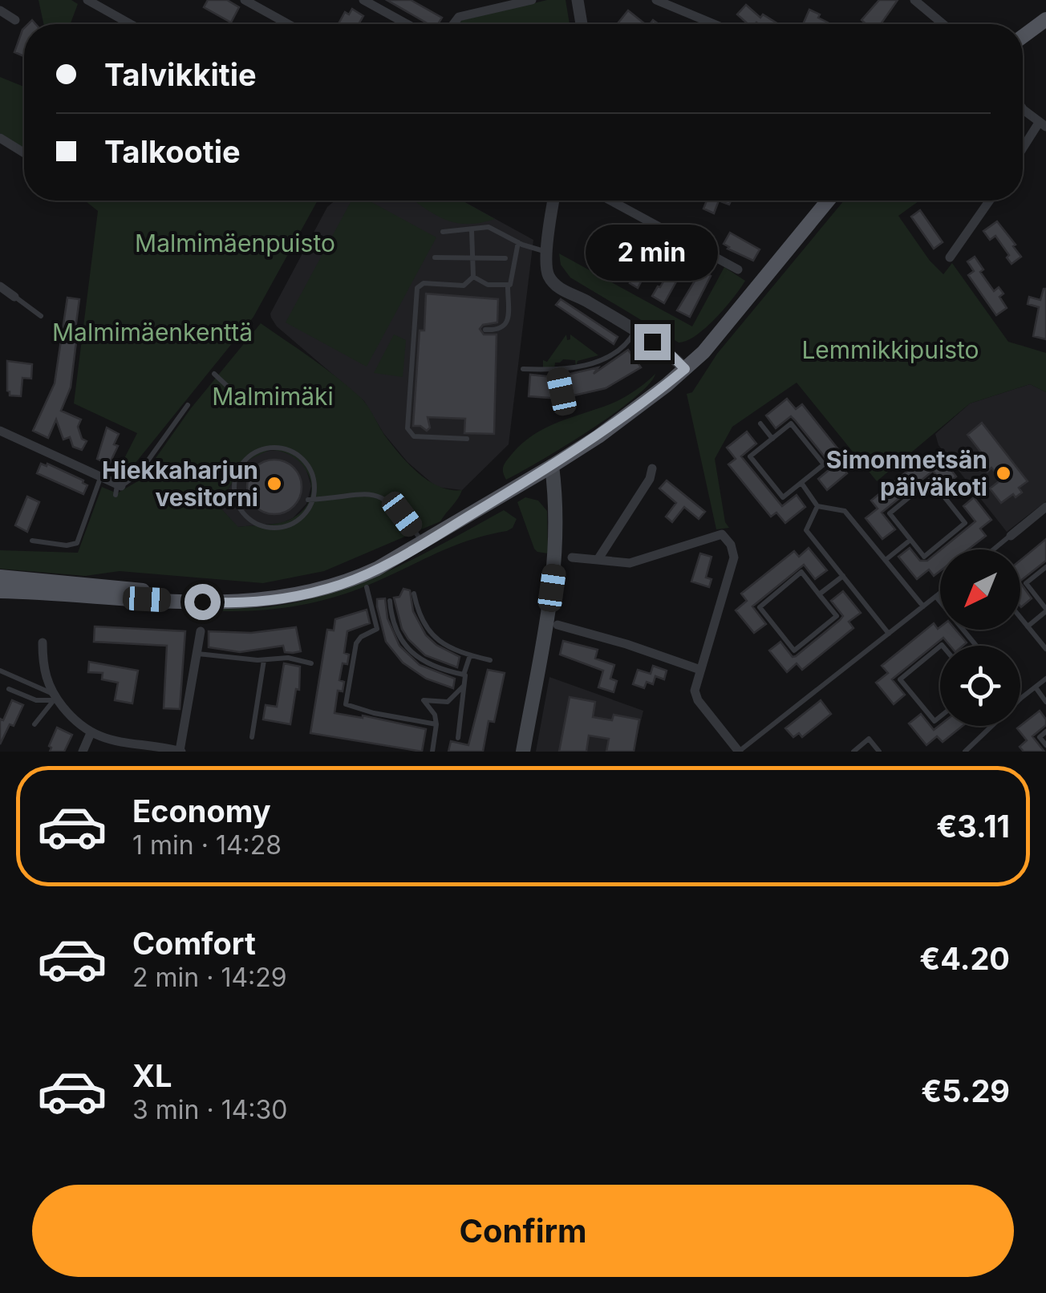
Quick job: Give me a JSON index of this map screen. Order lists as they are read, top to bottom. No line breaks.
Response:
{"parks":["Malmimäenpuisto","Malmimäenkenttä","Lemmikkipuisto","Malmimäki"],"places":["Simonmetsän päiväkoti","Hiekkaharjun vesitorni"],"north":"bottom left","page":{"banner":["Talvikkitie","Talkootie"],"bubble":"2 min","list":[{"name":"Economy","note":"1 min · 14:28","value":"€3.11"},{"name":"Comfort","note":"2 min · 14:29","value":"€4.20"},{"name":"XL","note":"3 min · 14:30","value":"€5.29"}],"buttons":"Confirm"}}
